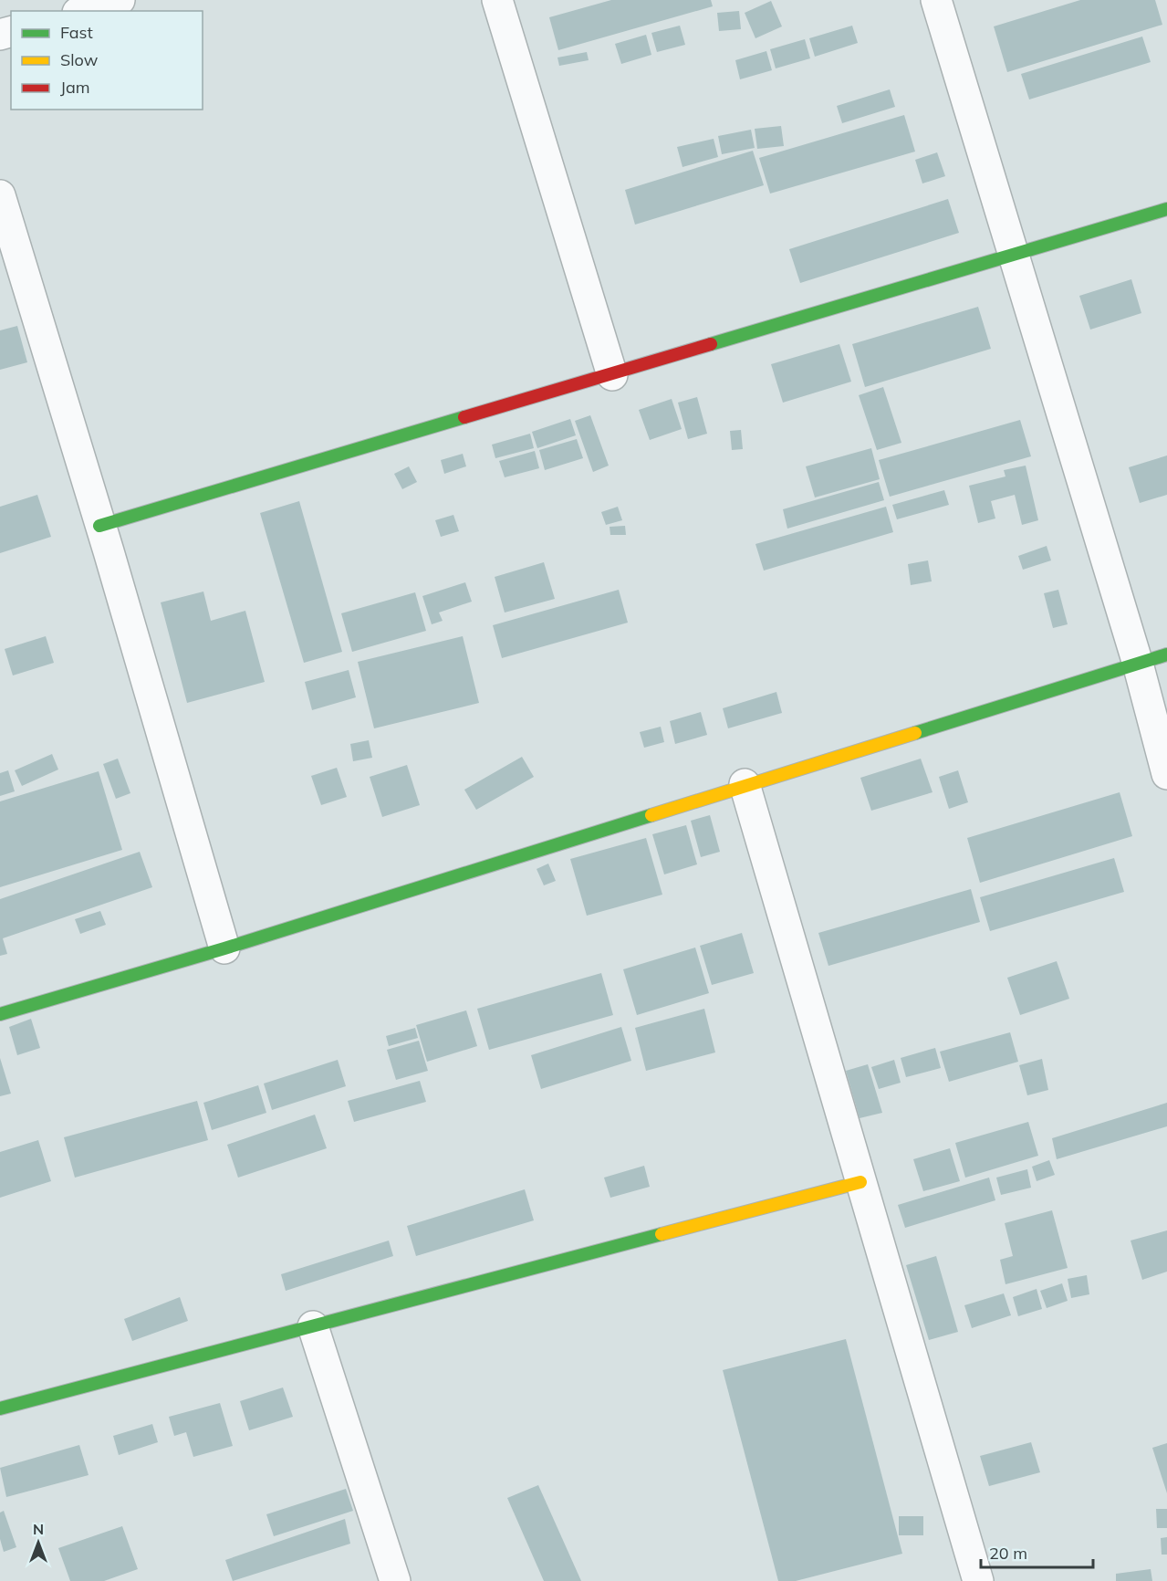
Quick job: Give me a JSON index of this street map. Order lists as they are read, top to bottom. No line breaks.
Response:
{"legend":["Fast","Slow","Jam"],"scale_bar":"20 m","north":"top"}
